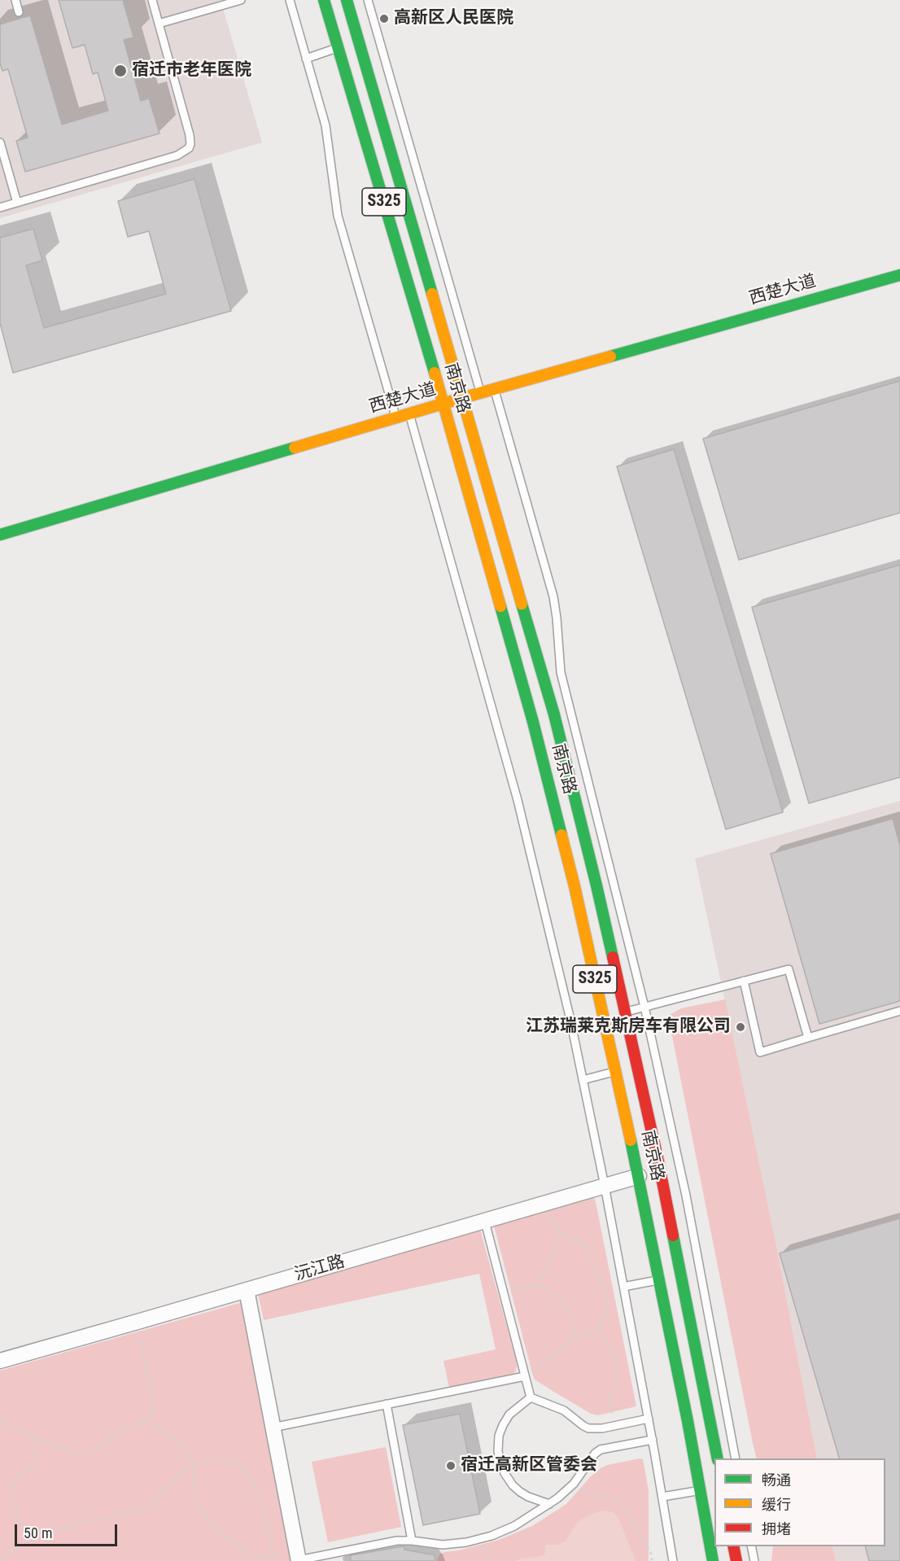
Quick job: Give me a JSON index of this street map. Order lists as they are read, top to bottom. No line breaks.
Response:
{"streets":{"main road":["S325","西楚大道","南京路"],"street":["沅江路"]},"crossings":[["西楚大道","南京路"],["南京路","沅江路"]],"places":["高新区人民医院","宿迁市老年医院","江苏瑞莱克斯房车有限公司","宿迁高新区管委会"],"legend":["畅通","缓行","拥堵"],"scale_bar":"50 m"}
